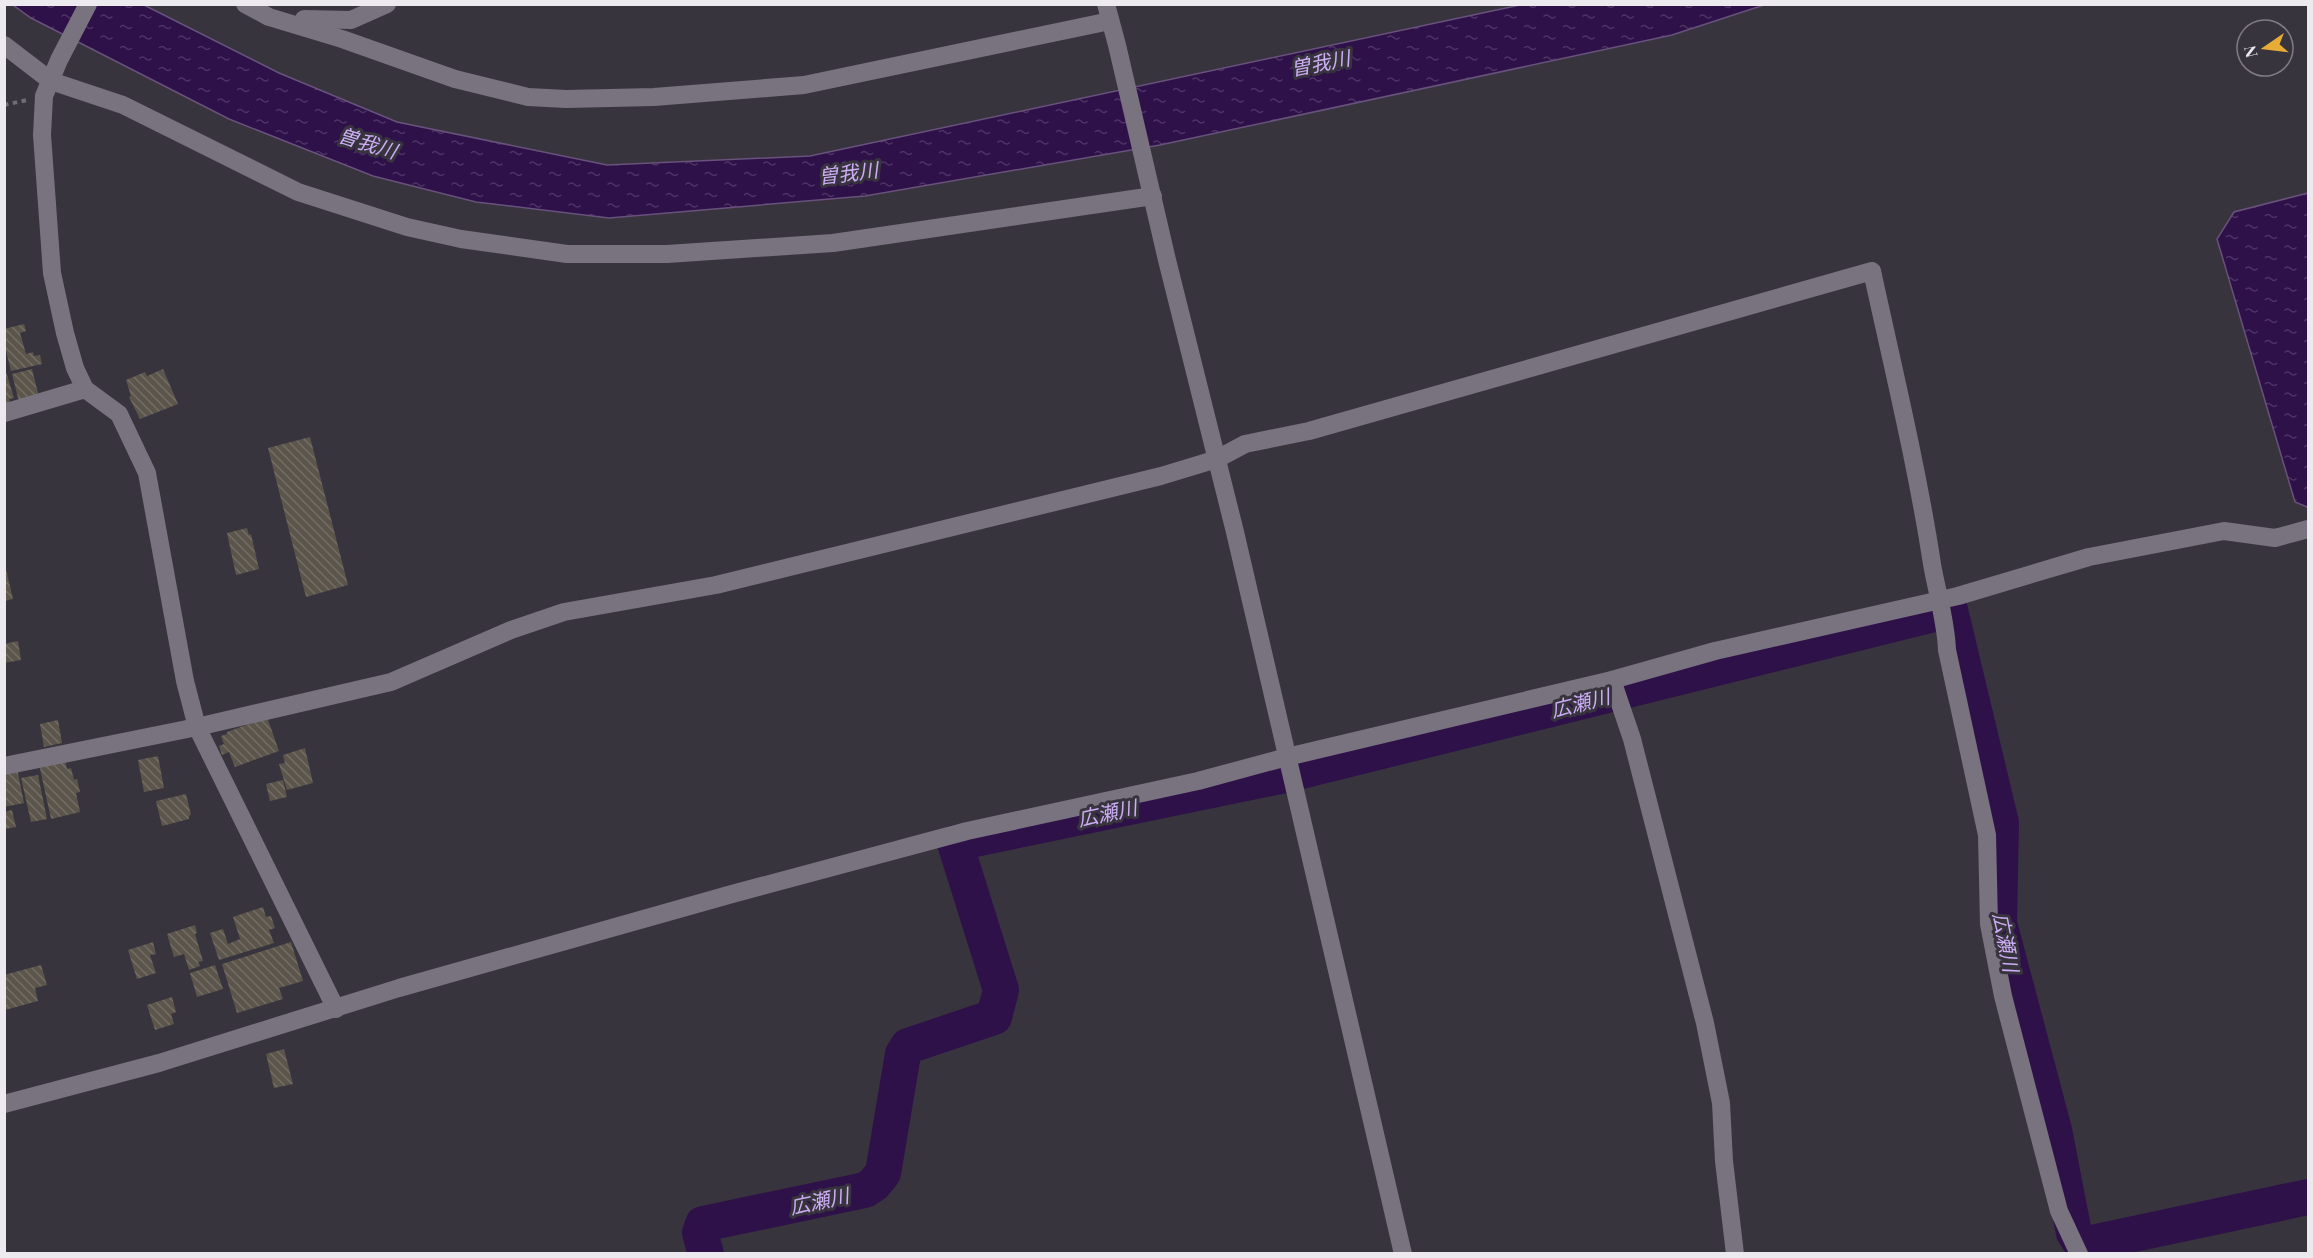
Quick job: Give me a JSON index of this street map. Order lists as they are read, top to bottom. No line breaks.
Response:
{"water":["曽我川","広瀬川"],"north":"left"}
